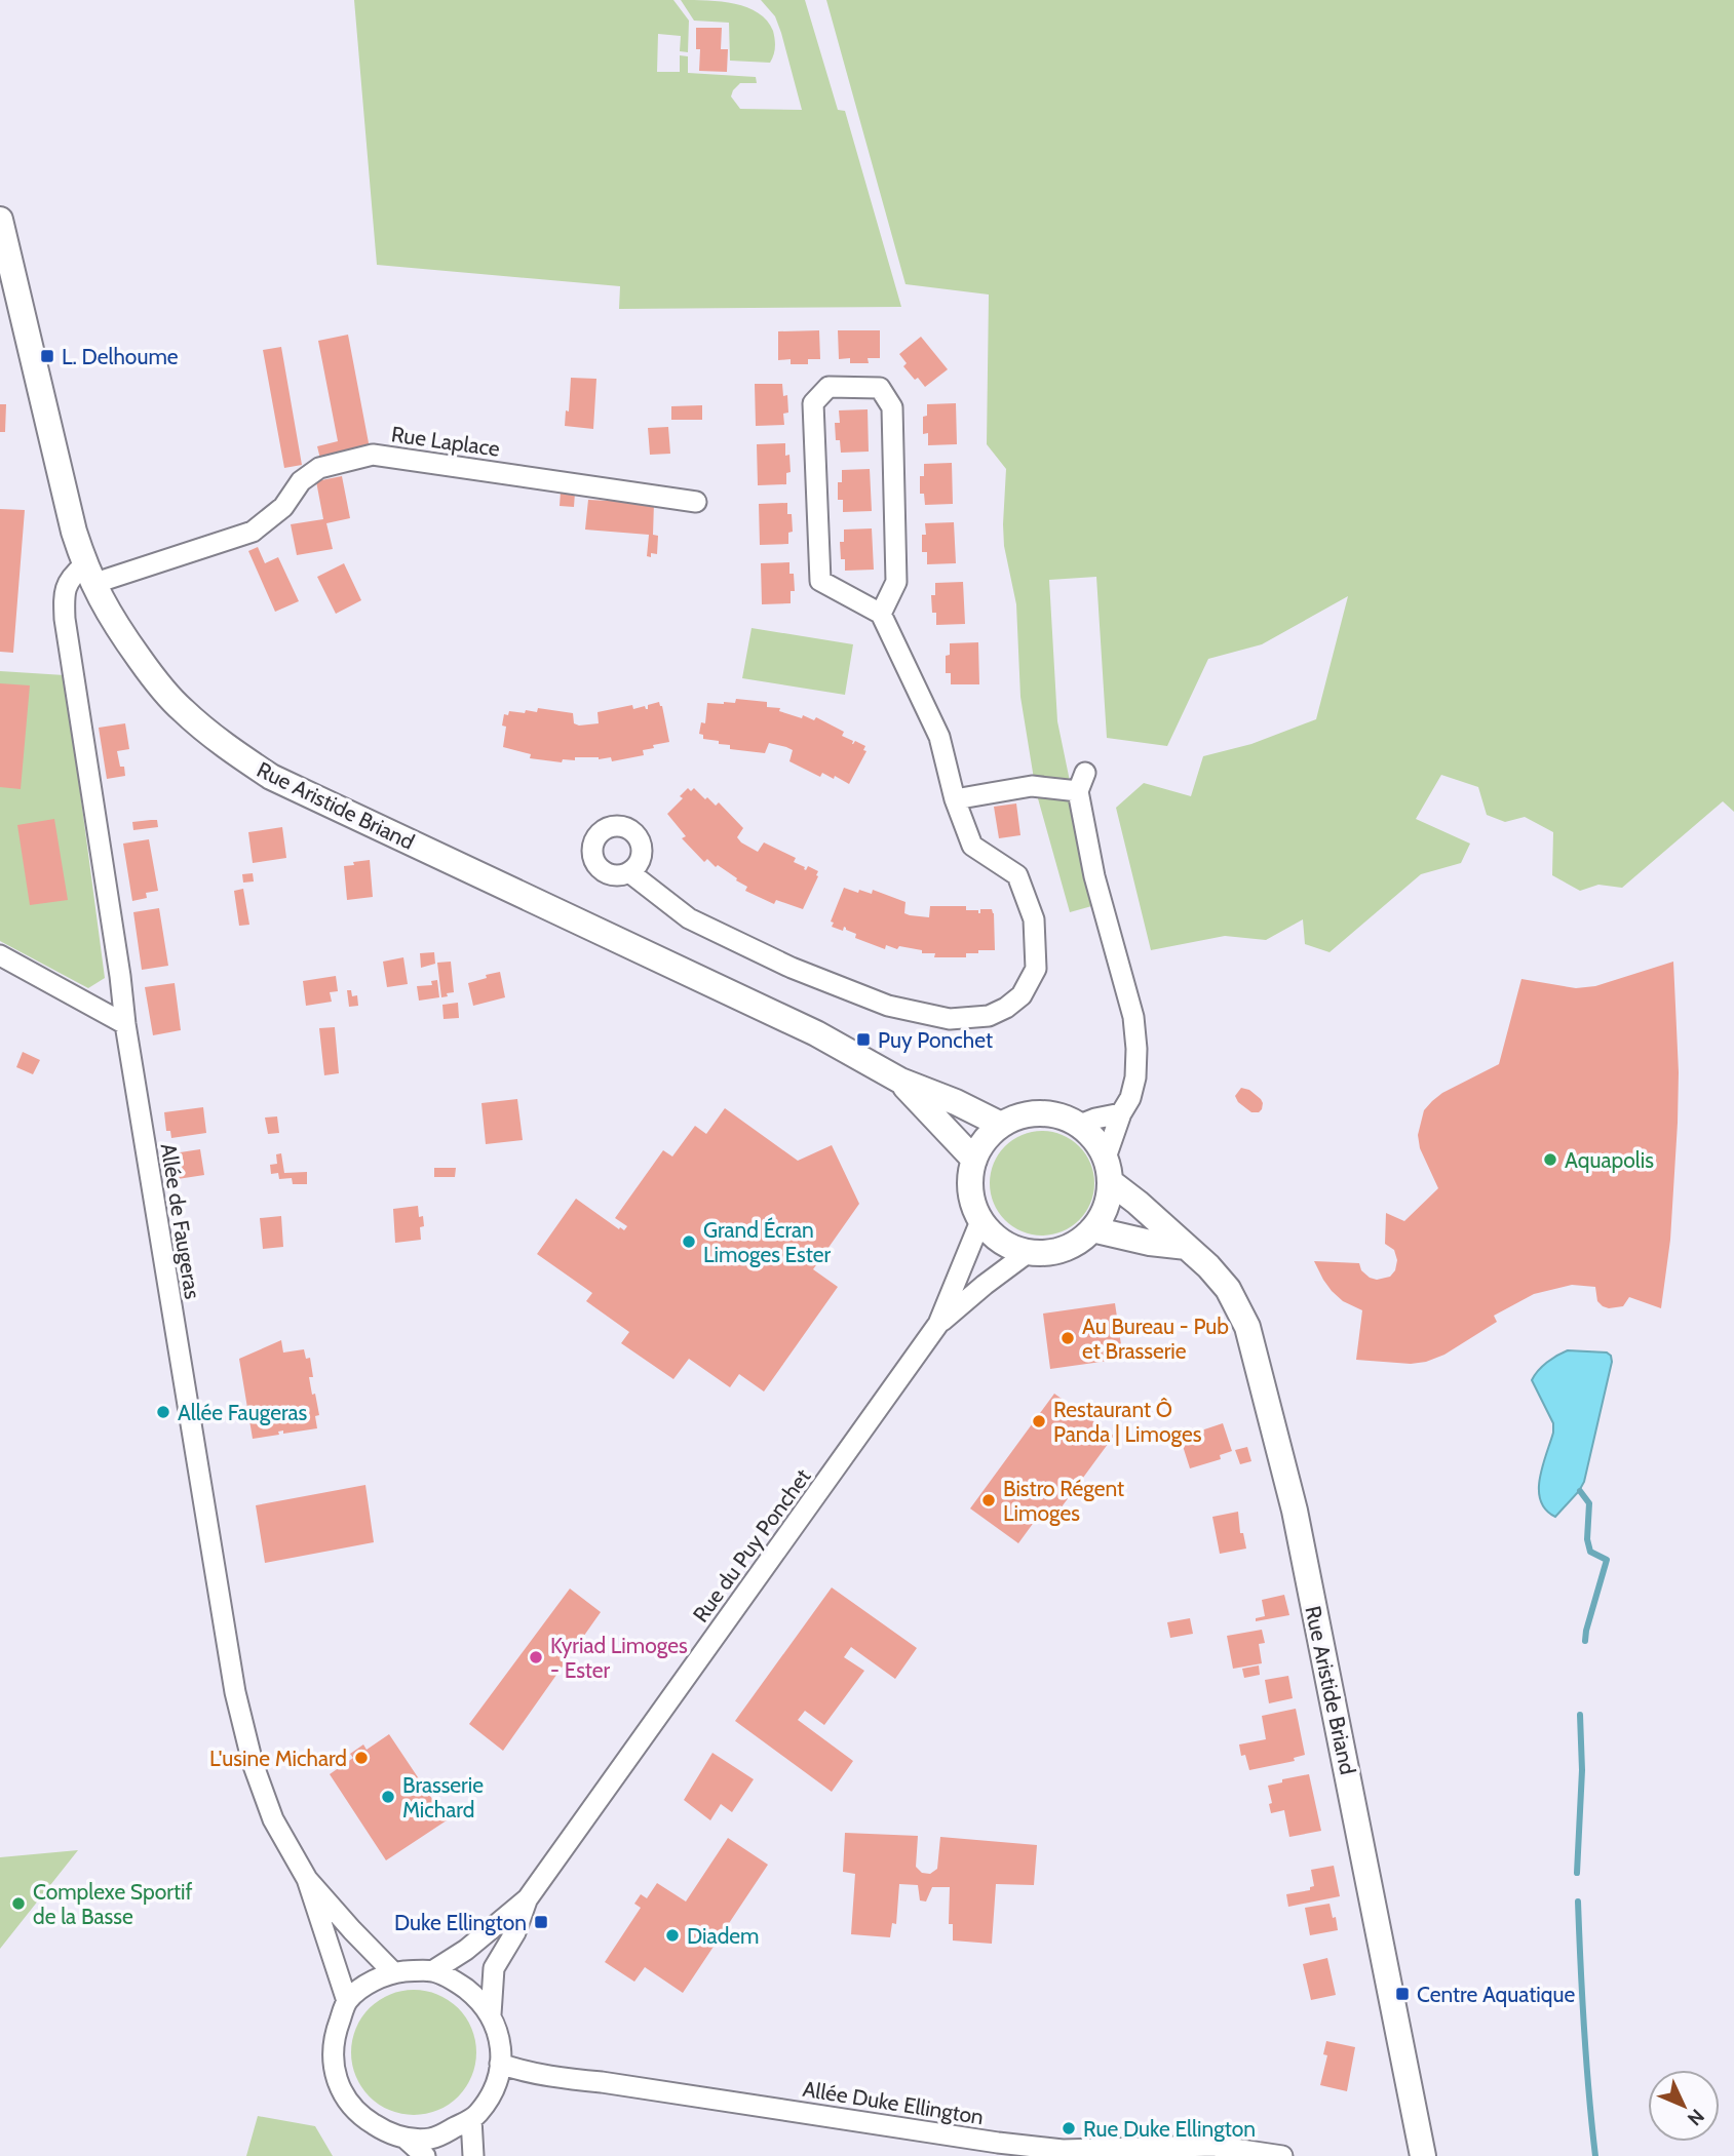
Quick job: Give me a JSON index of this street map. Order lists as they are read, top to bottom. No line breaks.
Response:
{"streets":{"street":["Rue Laplace","Rue Aristide Briand","Allée de Faugeras","Rue du Puy Ponchet","Allée Duke Ellington"]},"crossings":[["Rue Laplace","Rue Aristide Briand"],["Rue Laplace","Allée de Faugeras"],["Rue Aristide Briand","Allée de Faugeras"],["Rue Aristide Briand","Rue du Puy Ponchet"],["Allée de Faugeras","Allée Duke Ellington"]],"places":{"transit":["L. Delhoume","Puy Ponchet","Duke Ellington","Centre Aquatique"],"other":["Aquapolis","Grand Écran Limoges Ester","Au Bureau - Pub et Brasserie","Allée Faugeras","Restaurant Ô Panda | Limoges","Bistro Régent Limoges","Kyriad Limoges - Ester","L'usine Michard","Brasserie Michard","Complexe Sportif de la Basse","Diadem","Rue Duke Ellington"]},"north":"bottom right"}
